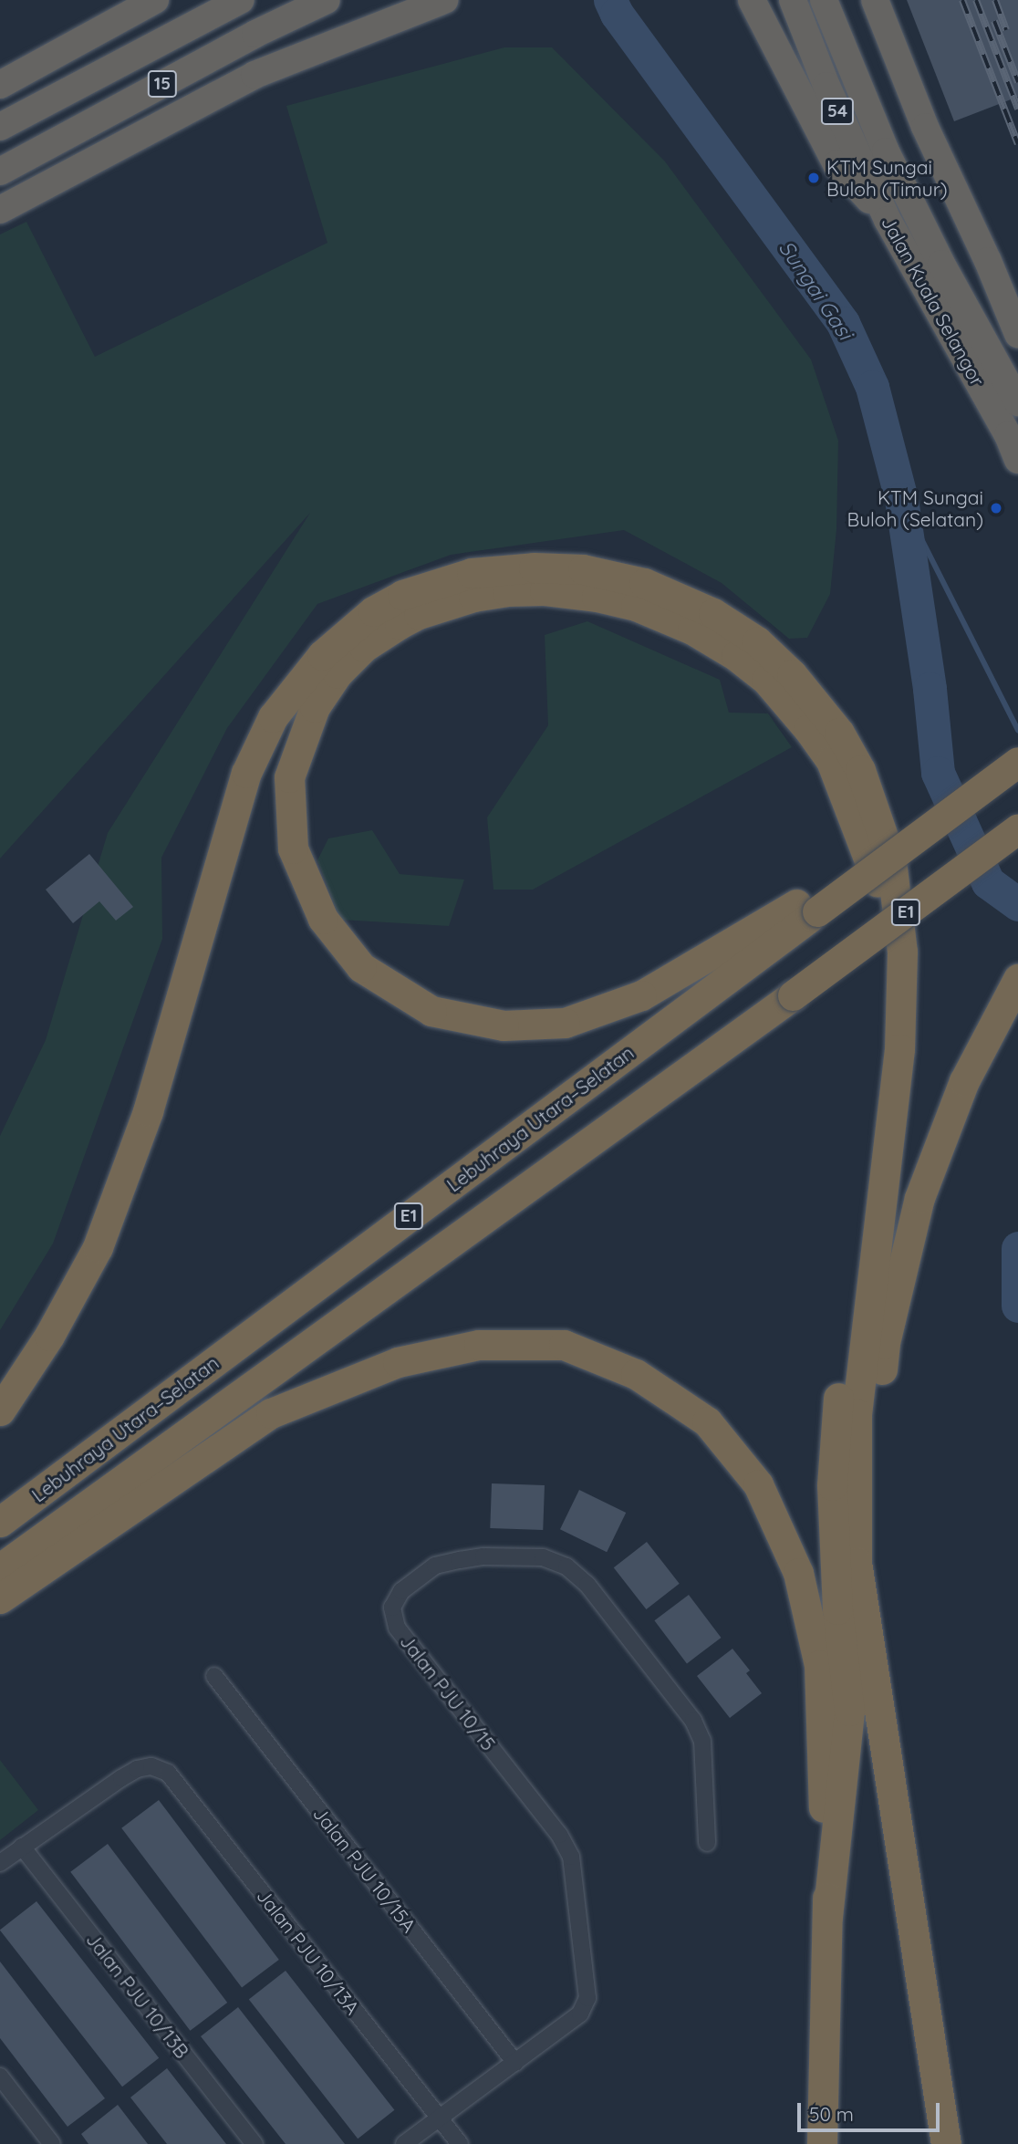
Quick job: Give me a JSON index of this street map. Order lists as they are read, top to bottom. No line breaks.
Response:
{"streets":{"highway":["15","54","Jalan Kuala Selangor","E1","Lebuhraya Utara–Selatan"],"street":["Jalan PJU 10/15","Jalan PJU 10/15A","Jalan PJU 10/13A","Jalan PJU 10/13B"]},"crossings":[["Jalan PJU 10/15","Jalan PJU 10/15A"],["Jalan PJU 10/15","Jalan PJU 10/13A"],["Jalan PJU 10/13A","Jalan PJU 10/13B"]],"water":["Sungai Gasi"],"places":["KTM Sungai Buloh (Timur)","KTM Sungai Buloh (Selatan)"],"scale_bar":"50 m"}
